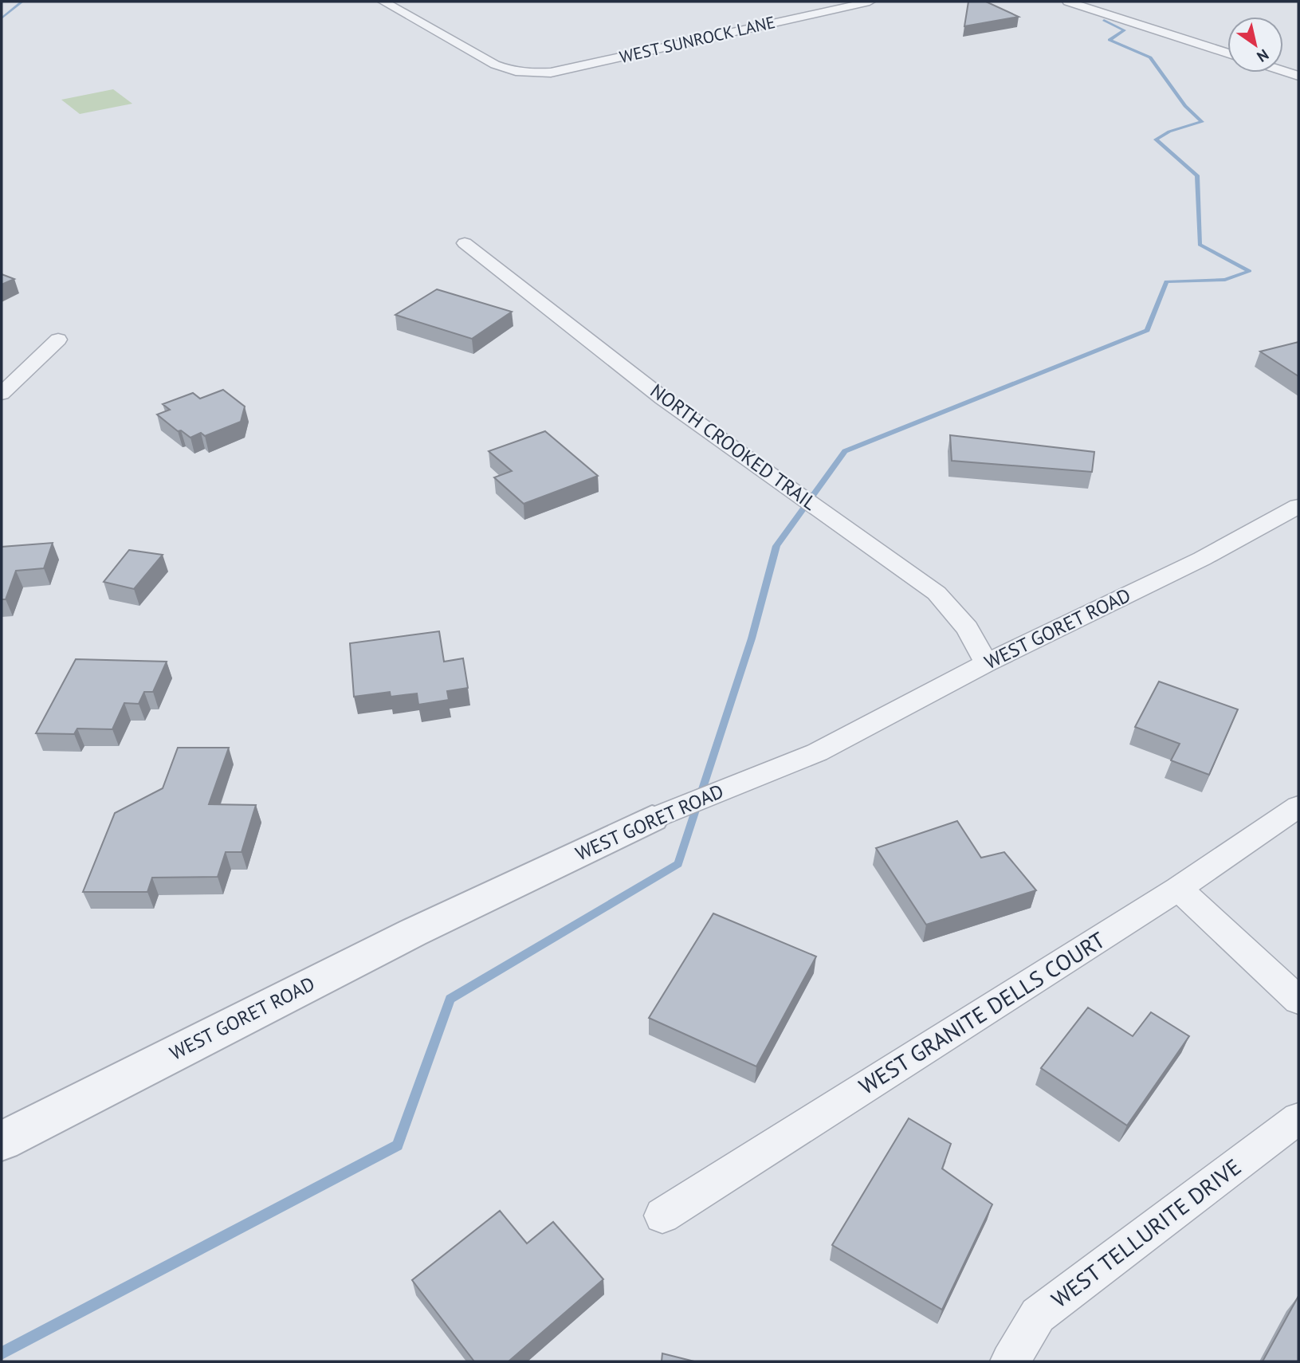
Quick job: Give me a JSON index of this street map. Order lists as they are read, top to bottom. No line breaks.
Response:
{"streets":{"street":["WEST SUNROCK LANE","NORTH CROOKED TRAIL","WEST GORET ROAD","WEST GRANITE DELLS COURT","WEST TELLURITE DRIVE"]},"crossings":[["NORTH CROOKED TRAIL","WEST GORET ROAD"]],"north":"bottom right"}
